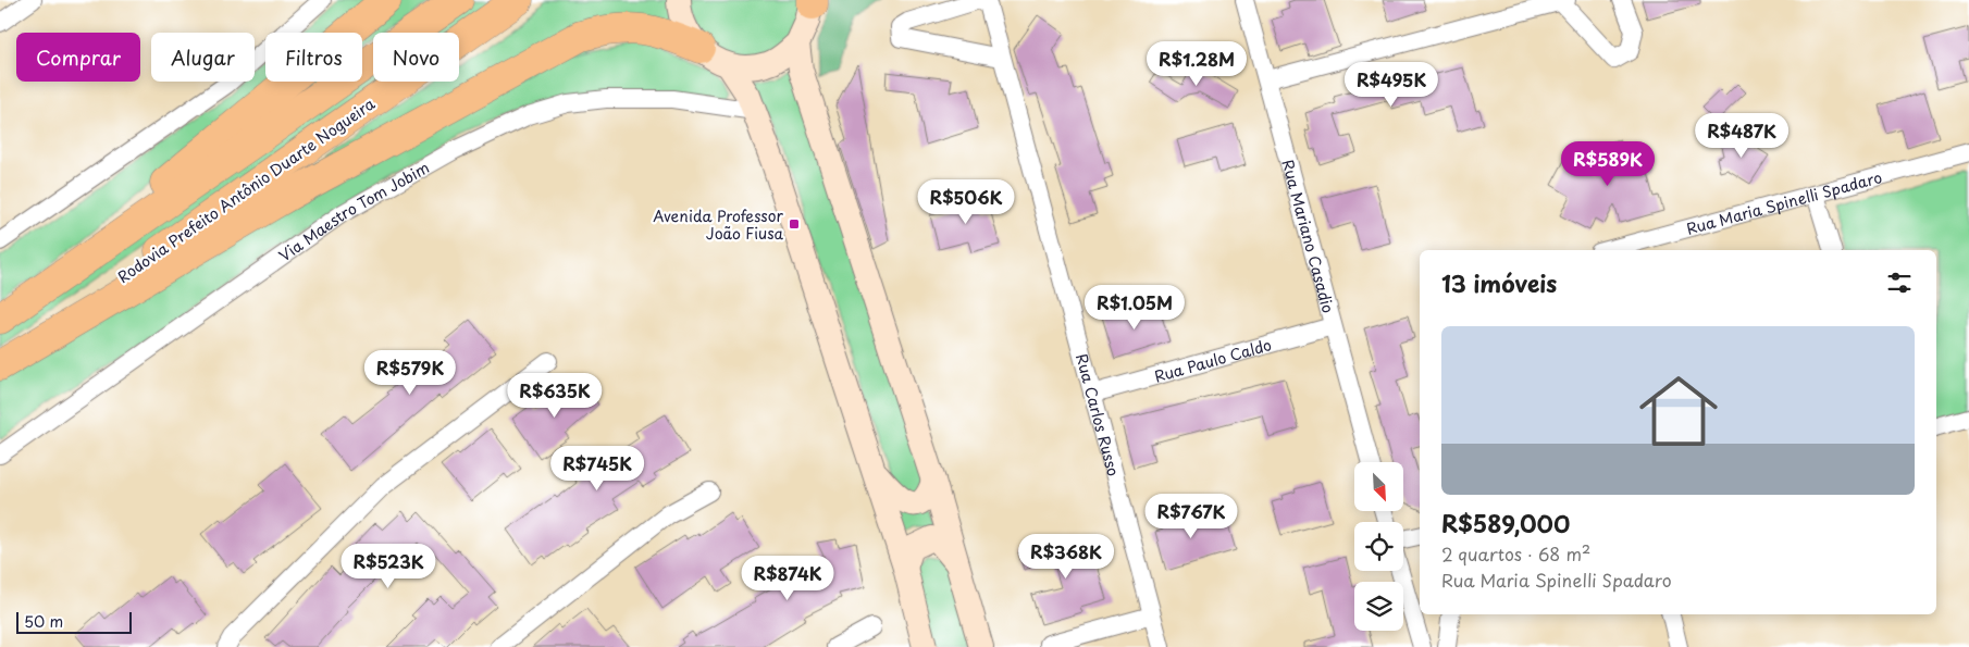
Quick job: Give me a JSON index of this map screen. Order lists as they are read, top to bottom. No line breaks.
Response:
{"streets":{"highway":["Rodovia Prefeito Antônio Duarte Nogueira"],"street":["Rua Maria Spinelli Spadaro","Via Maestro Tom Jobim","Rua Mariano Casadio","Rua Paulo Caldo","Rua Carlos Russo"]},"crossings":[["Rua Mariano Casadio","Rua Paulo Caldo"],["Rua Paulo Caldo","Rua Carlos Russo"]],"places":{"transit":["Avenida Professor João Fiusa"]},"scale_bar":"50 m","north":"bottom right","page":{"chip":["Comprar","Alugar","Filtros","Novo"],"price":["R$1.28M","R$495K","R$487K","R$589K","R$506K","R$1.05M","R$579K","R$635K","R$745K","R$767K","R$368K","R$523K","R$874K"],"heading":"13 imóveis","list":[{"name":"R$589,000","note":"2 quartos · 68 m² · Rua Maria Spinelli Spadaro"}],"scale":"50 m"}}
